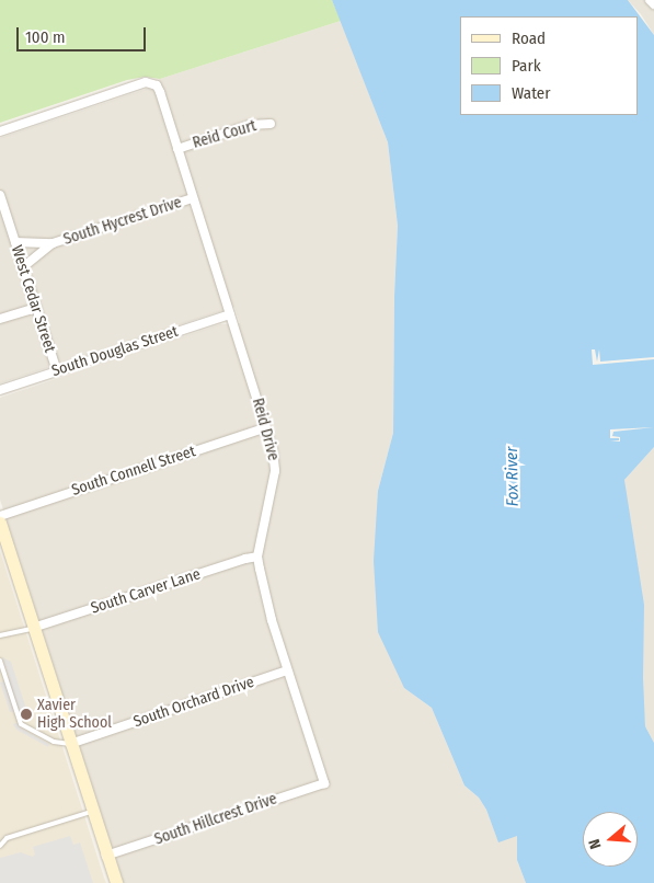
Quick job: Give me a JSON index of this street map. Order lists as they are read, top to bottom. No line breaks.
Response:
{"streets":{"street":["Reid Court","South Hycrest Drive","West Cedar Street","South Douglas Street","Reid Drive","South Connell Street","South Carver Lane","South Orchard Drive","South Hillcrest Drive"]},"crossings":[["Reid Court","Reid Drive"],["South Hycrest Drive","West Cedar Street"],["South Hycrest Drive","Reid Drive"],["West Cedar Street","South Douglas Street"],["South Douglas Street","Reid Drive"],["Reid Drive","South Connell Street"],["Reid Drive","South Carver Lane"],["Reid Drive","South Orchard Drive"],["Reid Drive","South Hillcrest Drive"]],"water":["Fox River"],"places":["Xavier High School"],"legend":["Road","Park","Water"],"scale_bar":"100 m","north":"left"}
